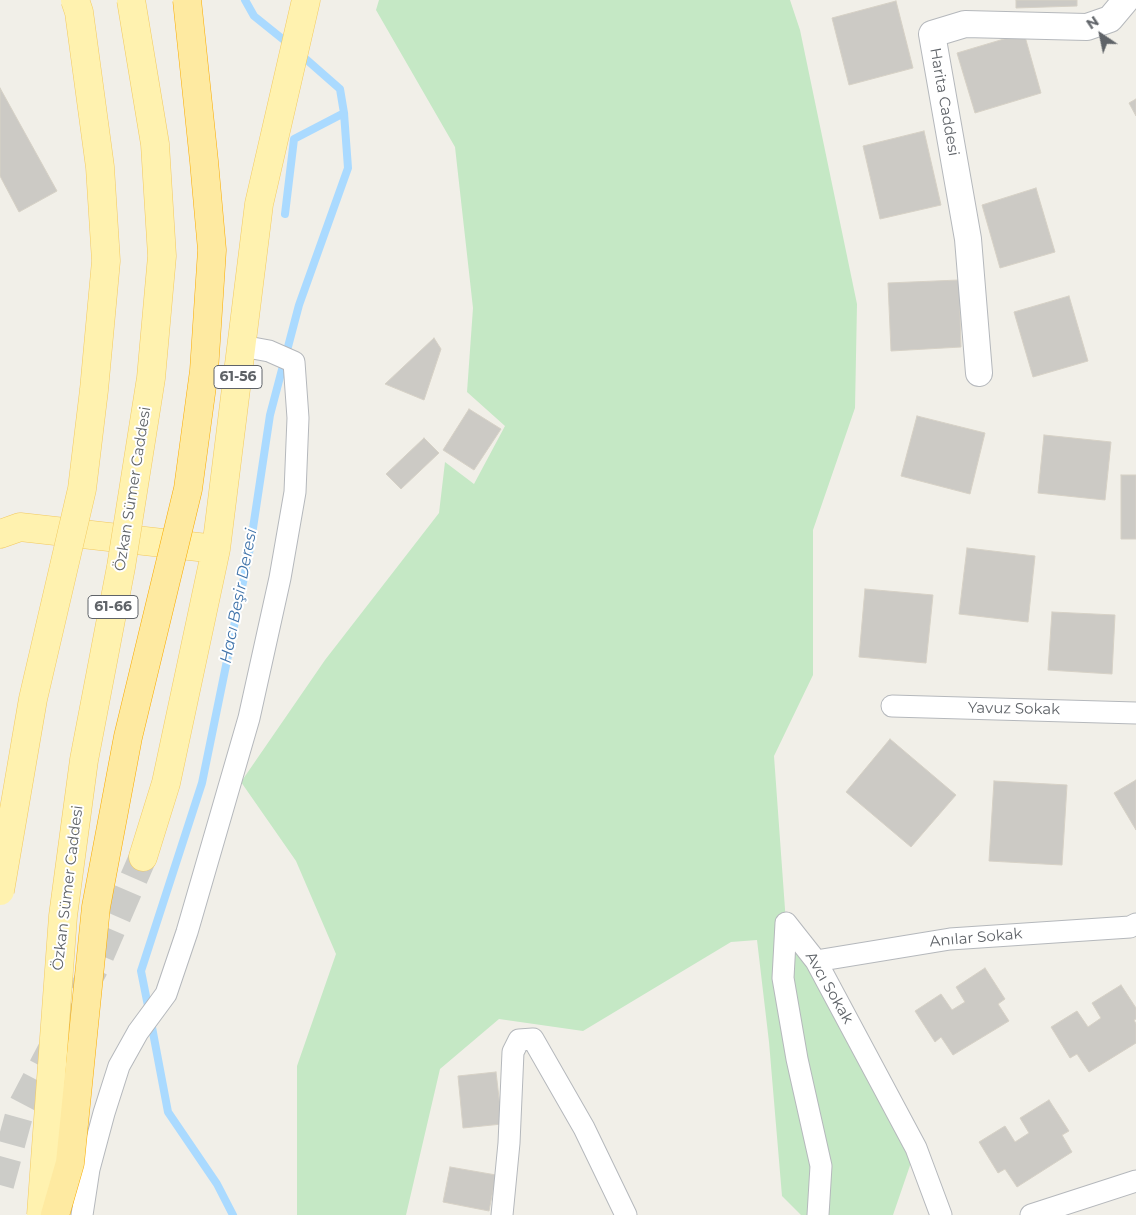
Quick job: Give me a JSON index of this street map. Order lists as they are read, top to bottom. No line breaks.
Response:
{"streets":{"main road":["61-56","Özkan Sümer Caddesi","61-66"],"street":["Harita Caddesi","Yavuz Sokak","Anılar Sokak","Avcı Sokak"]},"crossings":[["Anılar Sokak","Avcı Sokak"]],"water":["Hacı Beşir Deresi"],"north":"top left"}
